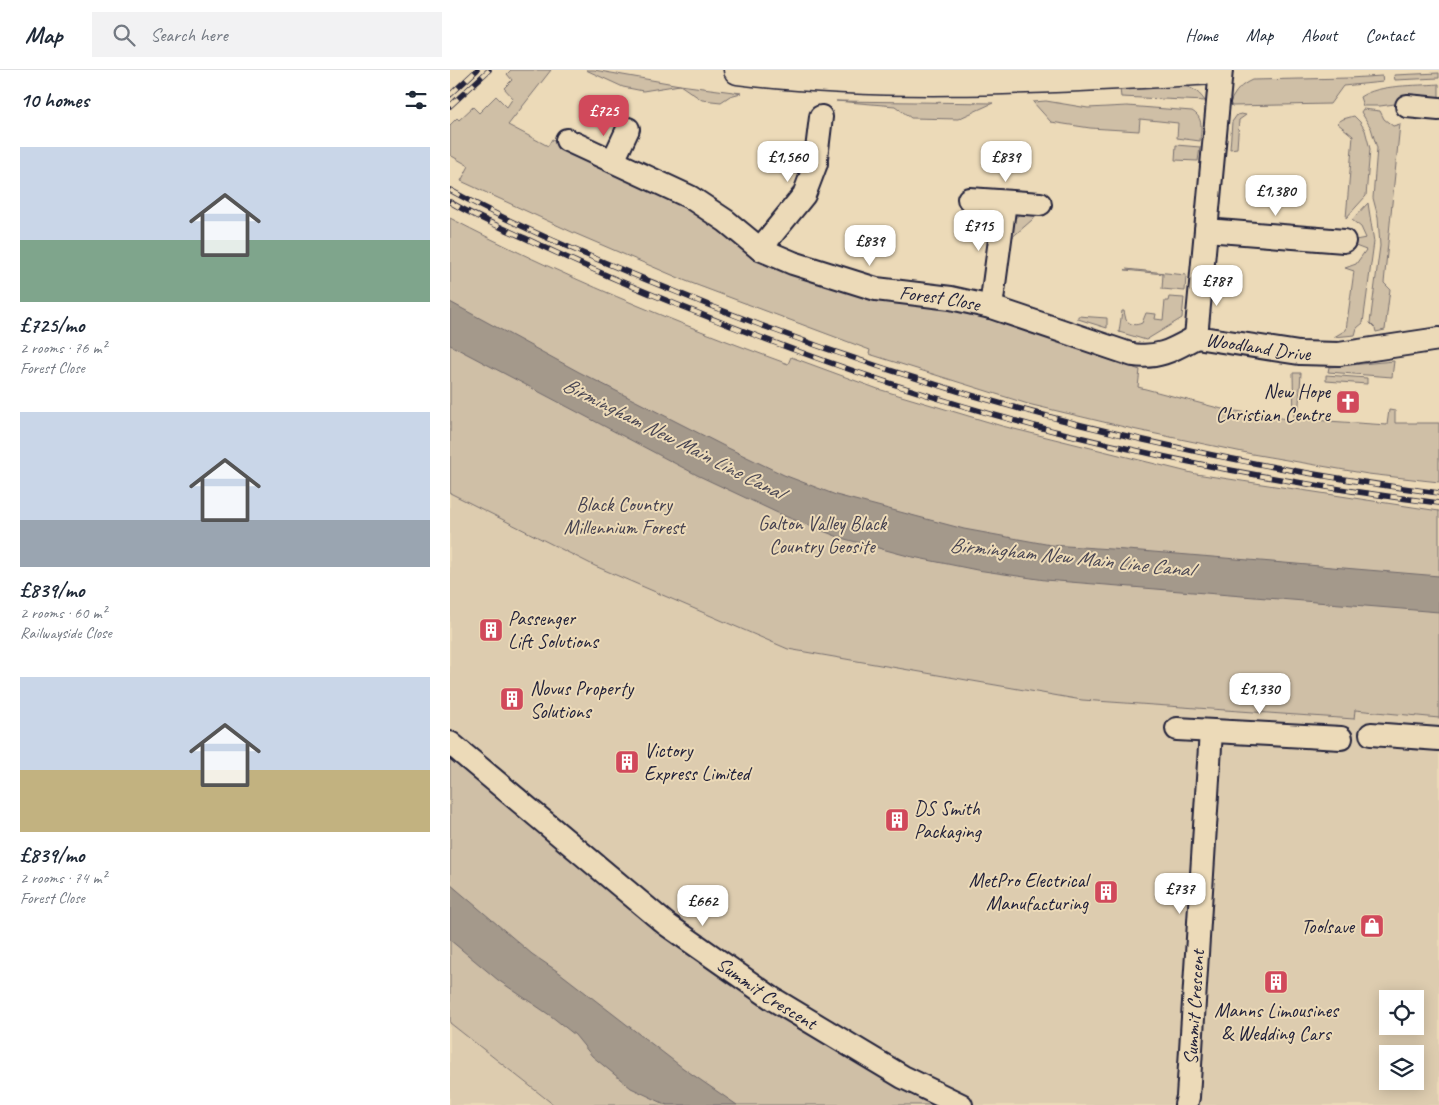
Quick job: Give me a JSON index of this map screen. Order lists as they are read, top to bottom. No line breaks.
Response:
{"streets":{"street":["Forest Close","Woodland Drive","Summit Crescent"]},"crossings":[["Forest Close","Woodland Drive"]],"water":["Birmingham New Main Line Canal"],"parks":["Black Country Millennium Forest","Galton Valley Black Country Geosite"],"places":{"church":["New Hope Christian Centre"],"building":["Passenger Lift Solutions","Novus Property Solutions","Victory Express Limited","DS Smith Packaging","MetPro Electrical Manufacturing","Manns Limousines & Wedding Cars"],"shop":["Toolsave"]},"page":{"header":"Map","search":"Search here","nav":["Home","Map","About","Contact"],"heading":"10 homes","price":["£725","£1,560","£839","£1,380","£715","£839","£787","£1,330","£737","£662"],"list":[{"name":"£725/mo","note":"2 rooms · 76 m² · Forest Close"},{"name":"£839/mo","note":"2 rooms · 60 m² · Railwayside Close"},{"name":"£839/mo","note":"2 rooms · 74 m² · Forest Close"}]}}
